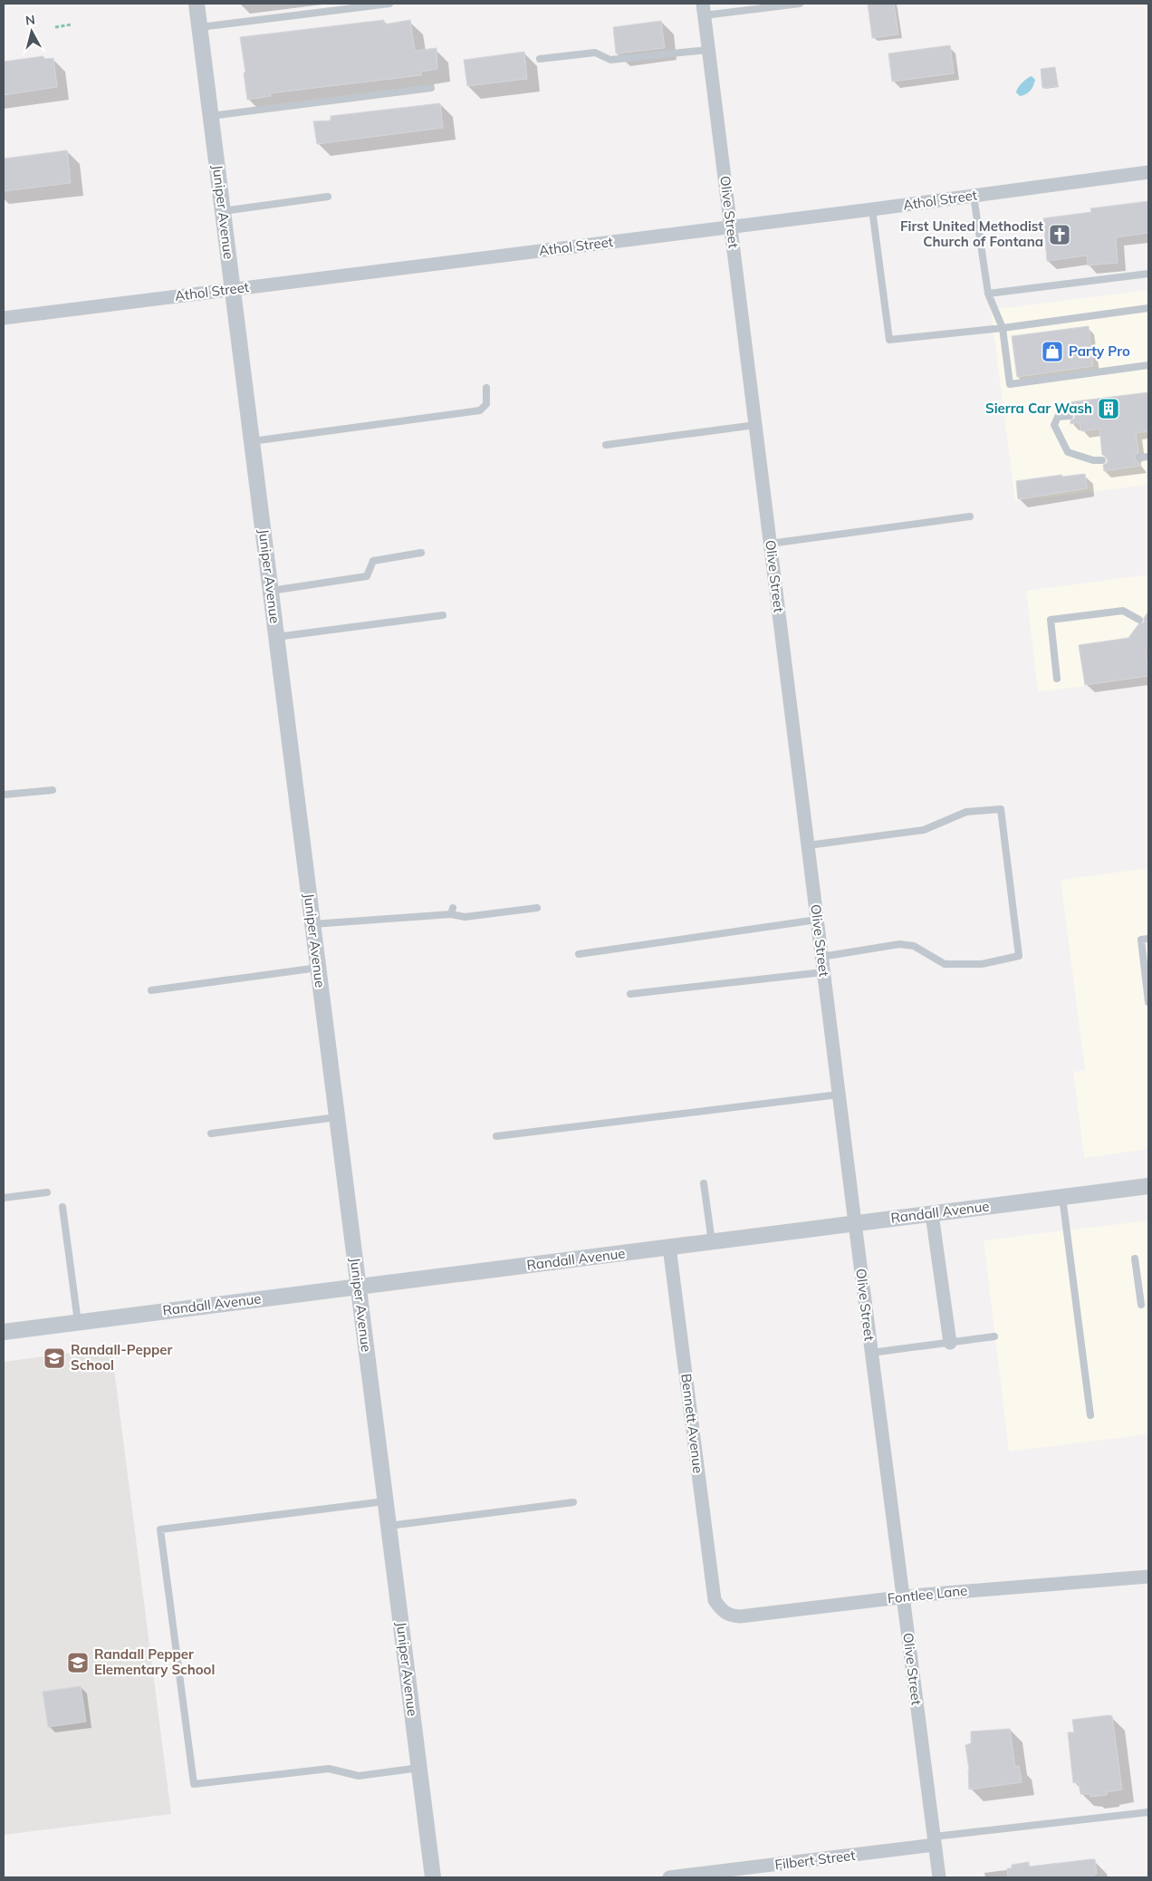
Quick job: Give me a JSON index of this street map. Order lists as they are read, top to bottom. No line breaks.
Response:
{"streets":{"street":["Athol Street","Juniper Avenue","Olive Street","Randall Avenue","Bennett Avenue","Fontlee Lane","Filbert Street"]},"crossings":[["Athol Street","Juniper Avenue"],["Athol Street","Olive Street"],["Juniper Avenue","Randall Avenue"],["Olive Street","Randall Avenue"],["Olive Street","Fontlee Lane"],["Olive Street","Filbert Street"],["Randall Avenue","Bennett Avenue"],["Bennett Avenue","Fontlee Lane"]],"places":{"church":["First United Methodist Church of Fontana"],"shop":["Party Pro"],"building":["Sierra Car Wash"],"school or university":["Randall-Pepper School","Randall Pepper Elementary School"]},"north":"top"}
